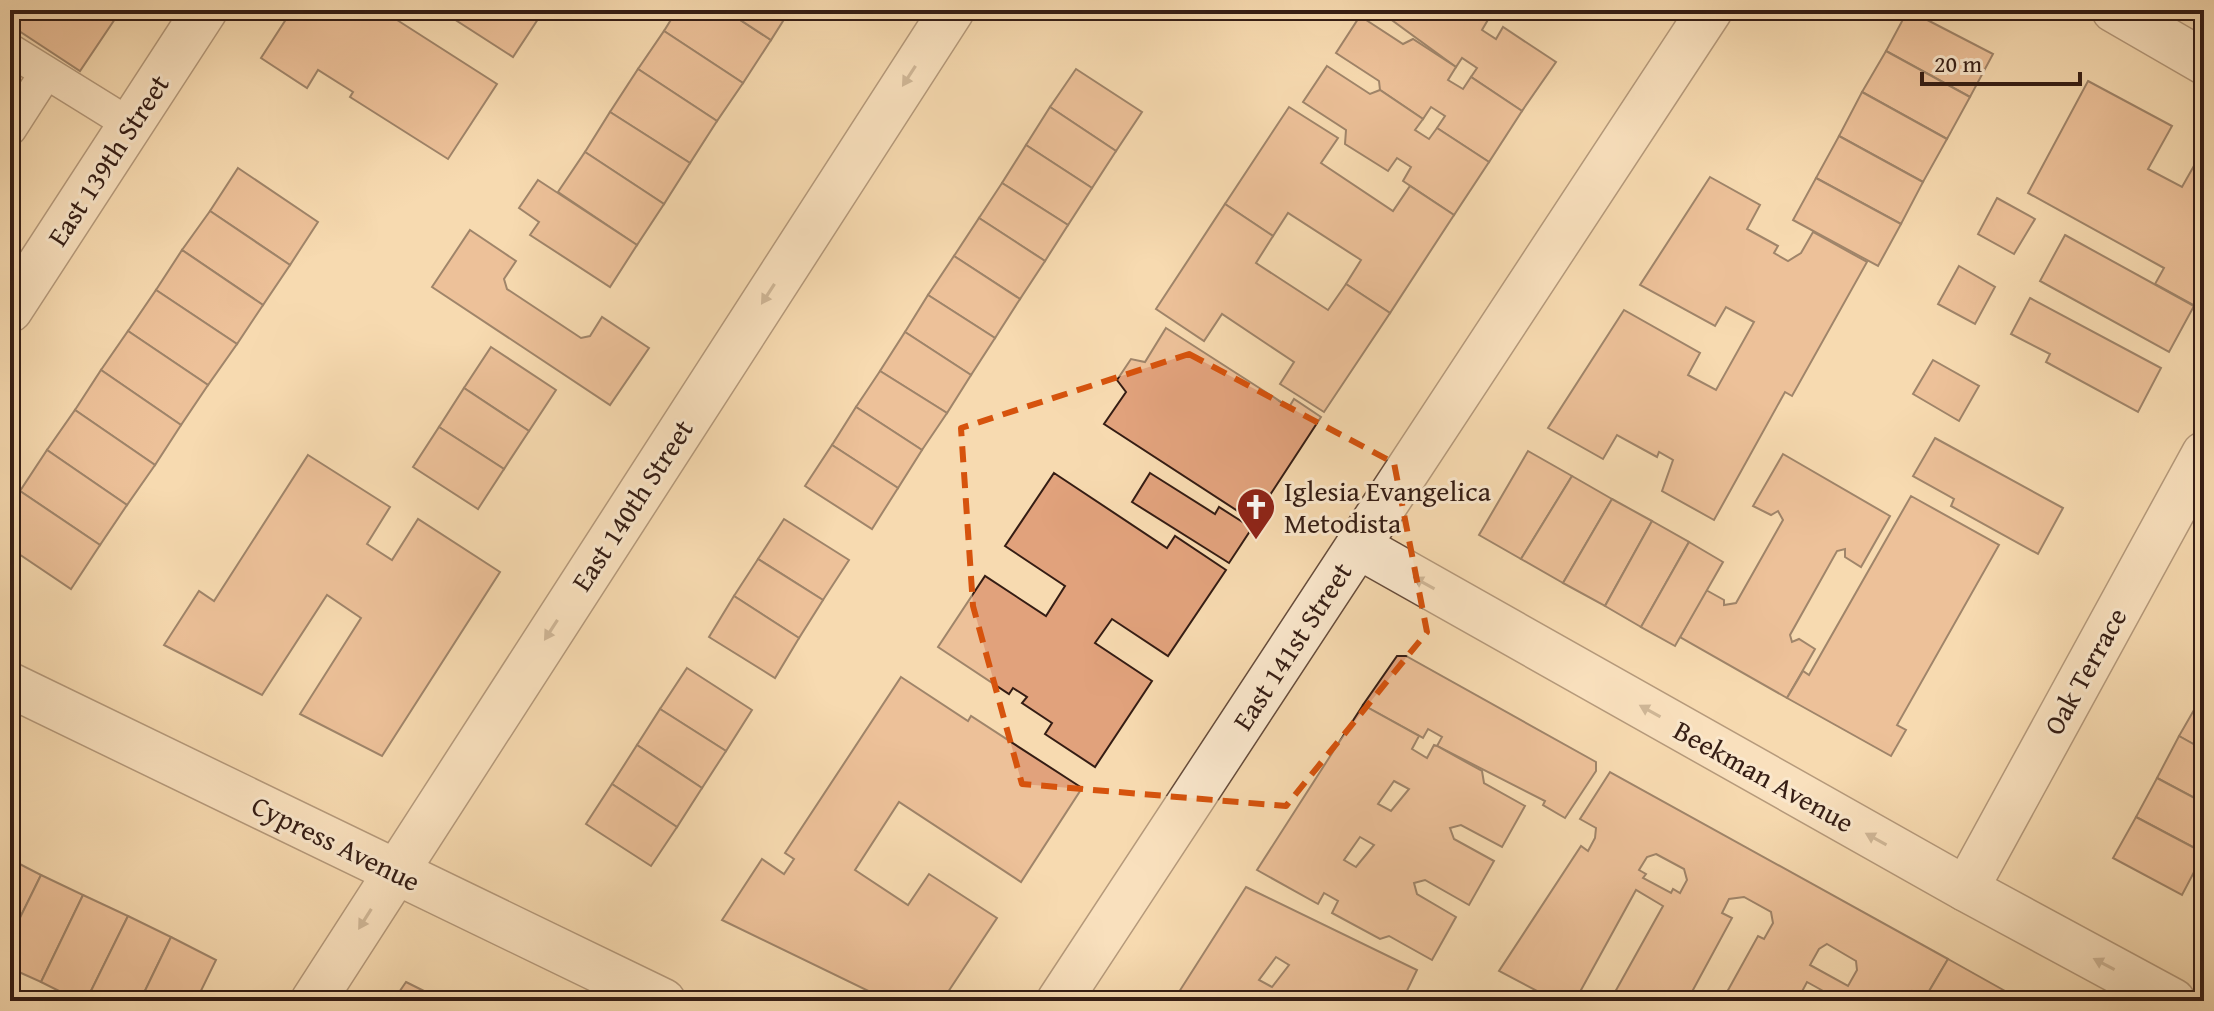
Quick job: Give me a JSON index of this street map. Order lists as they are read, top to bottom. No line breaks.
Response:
{"streets":{"street":["East 139th Street","East 140th Street","East 141st Street","Oak Terrace","Beekman Avenue","Cypress Avenue"]},"crossings":[["East 140th Street","Cypress Avenue"],["East 141st Street","Beekman Avenue"],["Oak Terrace","Beekman Avenue"]],"one_way":["East 140th Street","Beekman Avenue"],"places":{"church":["Iglesia Evangelica Metodista"]},"scale_bar":"20 m"}
